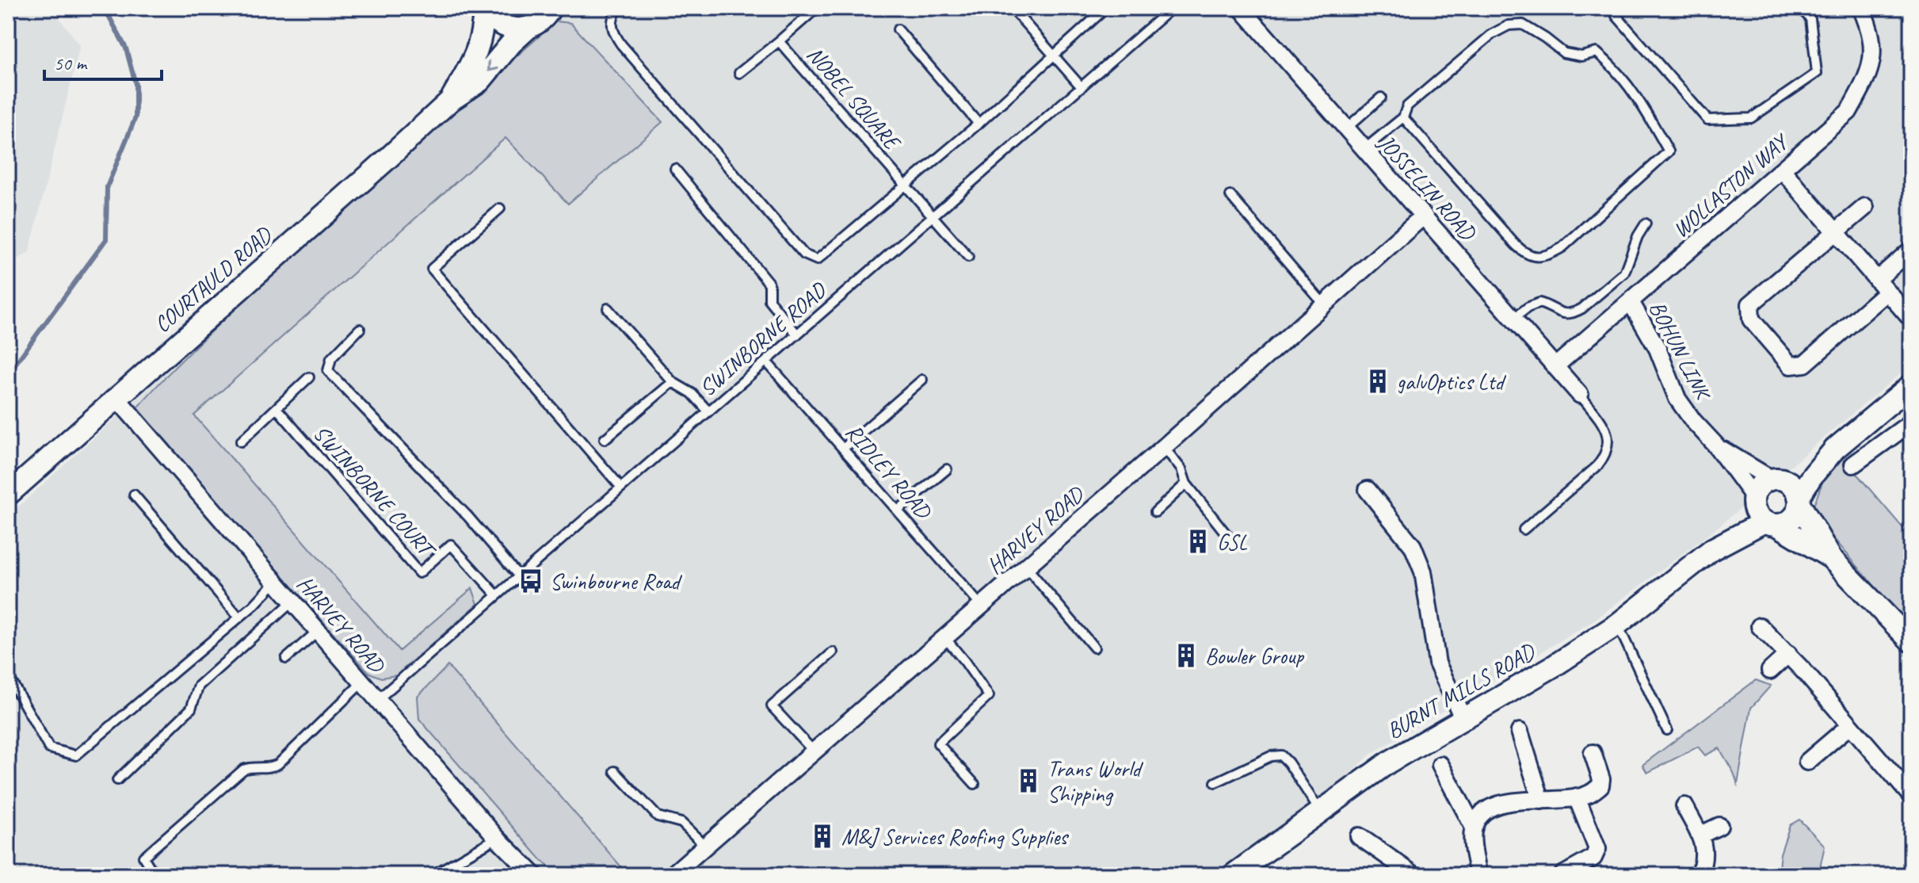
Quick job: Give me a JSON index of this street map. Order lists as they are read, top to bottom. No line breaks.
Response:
{"streets":{"street":["WOLLASTON WAY","JOSSELIN ROAD","COURTAULD ROAD","BOHUN LINK","HARVEY ROAD","BURNT MILLS ROAD"],"lane":["NOBEL SQUARE","SWINBORNE ROAD","RIDLEY ROAD","SWINBORNE COURT"]},"crossings":[["NOBEL SQUARE","SWINBORNE ROAD"],["WOLLASTON WAY","JOSSELIN ROAD"],["WOLLASTON WAY","BOHUN LINK"],["JOSSELIN ROAD","HARVEY ROAD"],["COURTAULD ROAD","HARVEY ROAD"],["SWINBORNE ROAD","RIDLEY ROAD"],["SWINBORNE ROAD","SWINBORNE COURT"],["SWINBORNE ROAD","HARVEY ROAD"],["RIDLEY ROAD","HARVEY ROAD"]],"places":{"building":["galvOptics Ltd","GSL","Bowler Group","Trans World Shipping","M&J Services Roofing Supplies"],"bus stop":["Swinbourne Road"]},"scale_bar":"50 m"}
